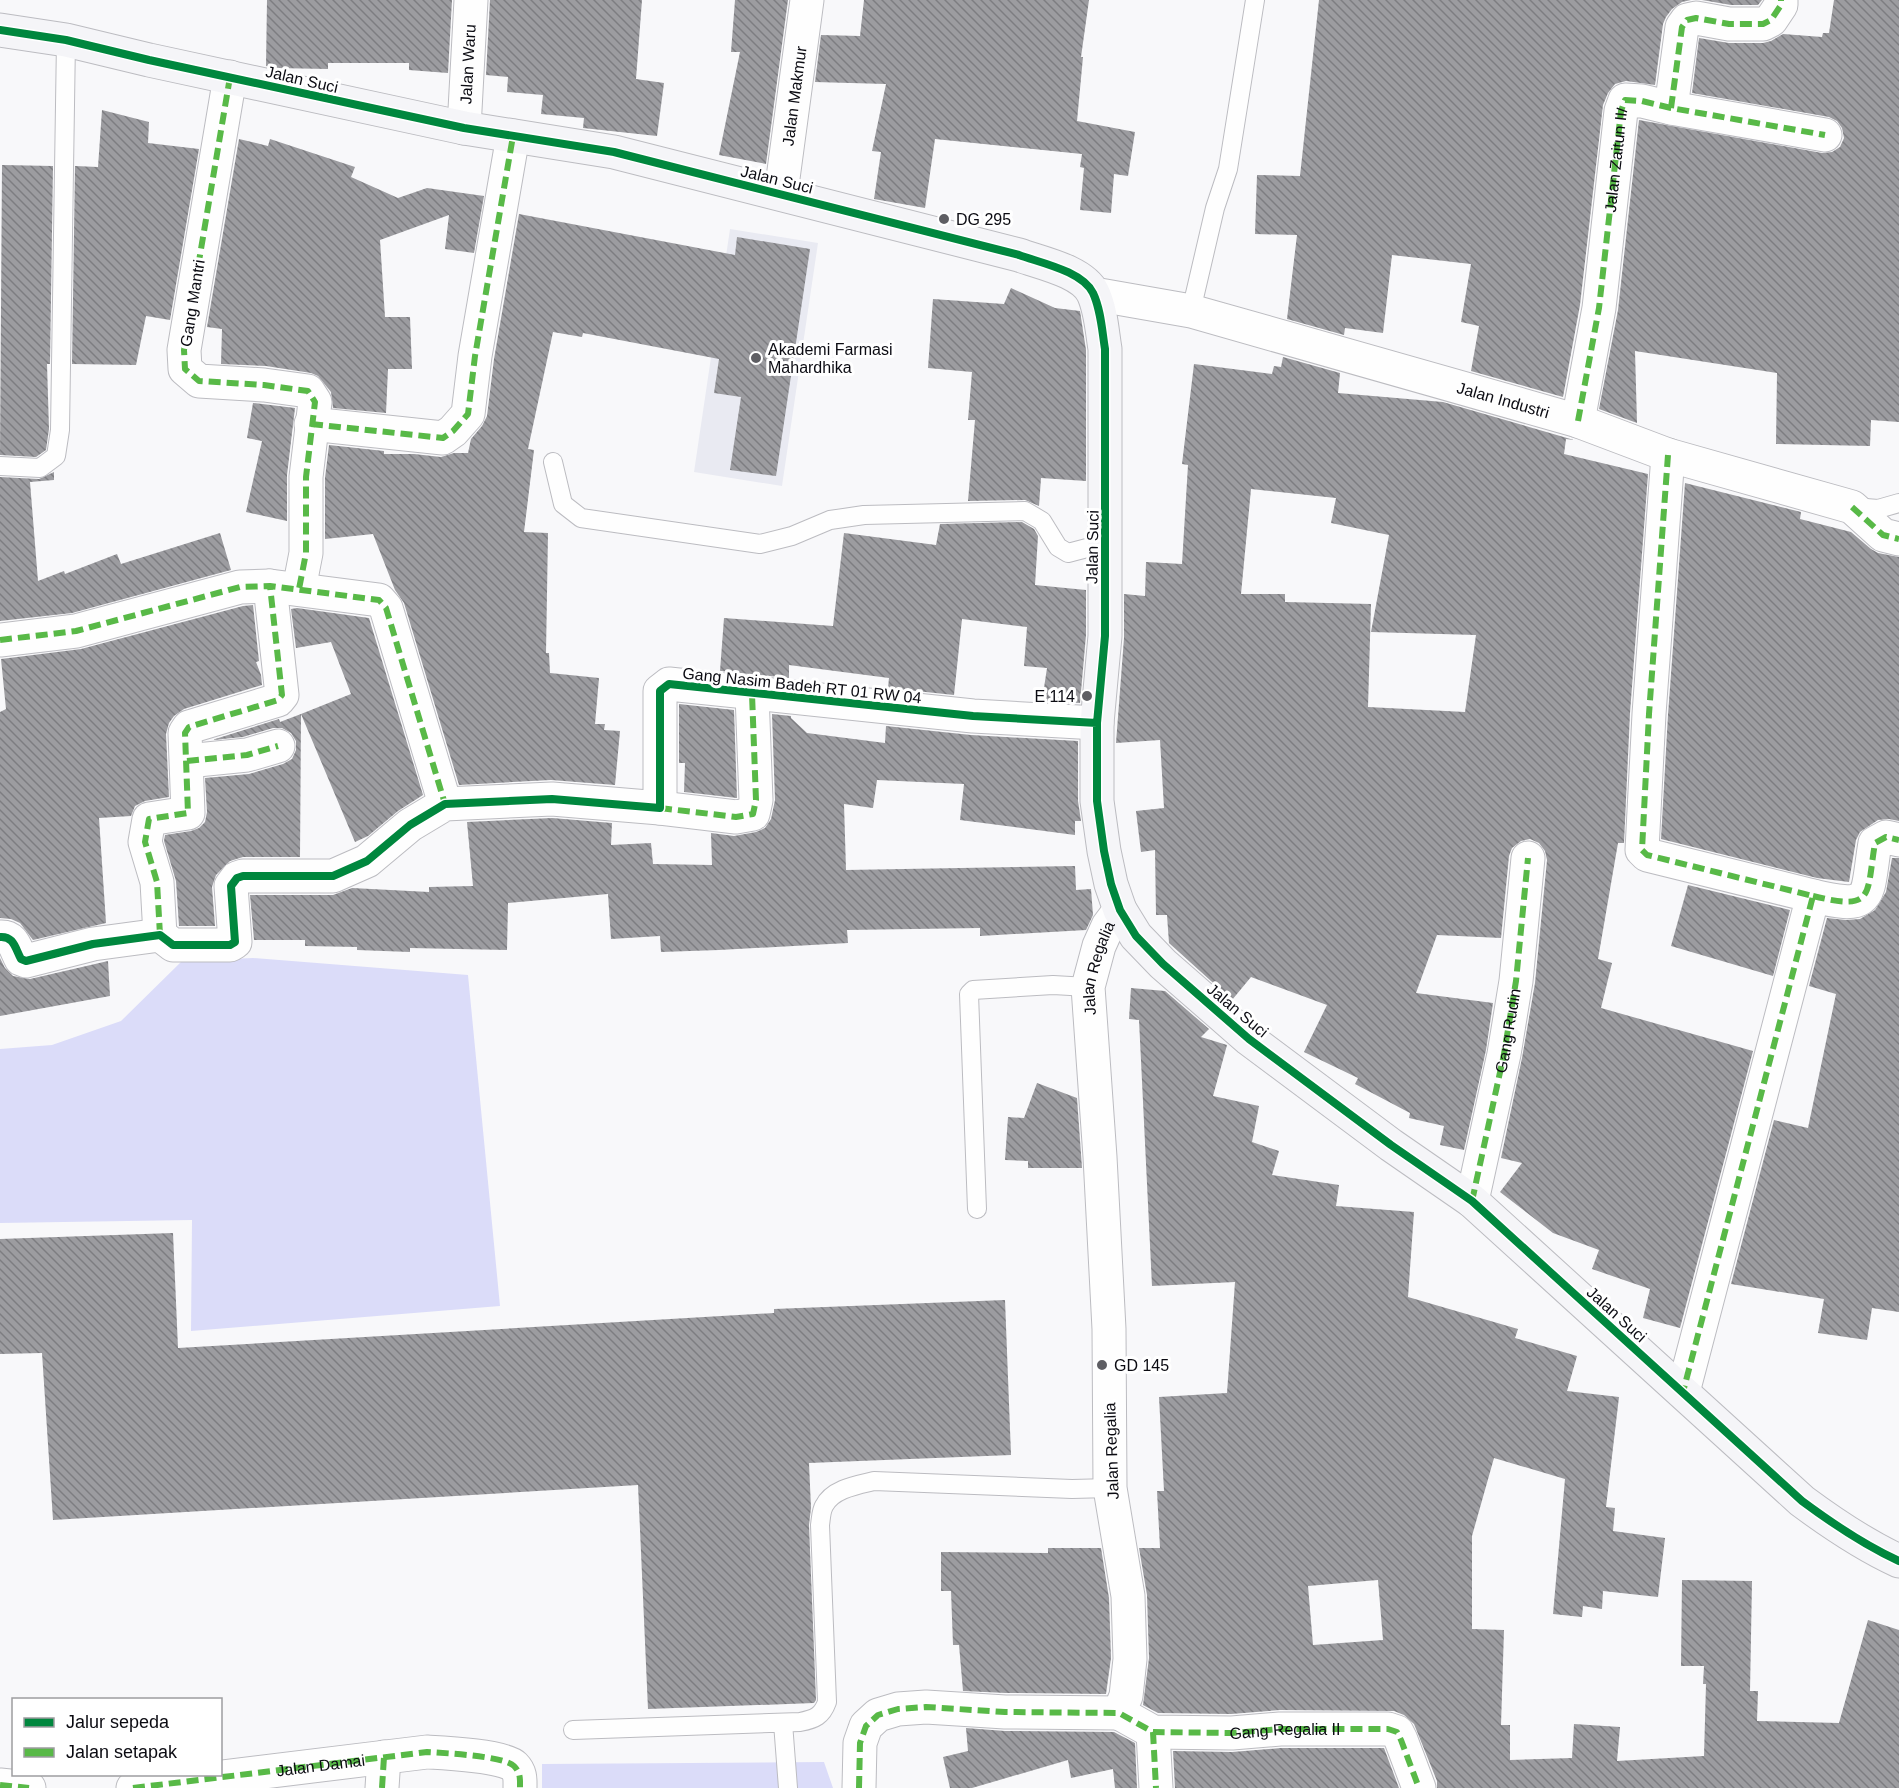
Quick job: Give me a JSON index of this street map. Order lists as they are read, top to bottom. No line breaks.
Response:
{"streets":{"street":["Jalan Waru","Jalan Suci","Jalan Makmur","Jalan Zaitun III","Gang Mantri","Jalan Industri","Gang Nasim Badeh RT 01 RW 04","Jalan Regalia","Gang Rudin","Gang Regalia II","Jalan Damai"]},"crossings":[["Jalan Waru","Jalan Suci"],["Jalan Suci","Jalan Makmur"],["Jalan Suci","Gang Mantri"],["Jalan Suci","Jalan Industri"],["Jalan Suci","Gang Nasim Badeh RT 01 RW 04"],["Jalan Suci","Jalan Regalia"],["Jalan Suci","Gang Rudin"],["Jalan Zaitun III","Jalan Industri"],["Jalan Regalia","Gang Regalia II"]],"places":["DG 295","Akademi Farmasi Mahardhika","E 114","GD 145"],"legend":["Jalur sepeda","Jalan setapak"]}
